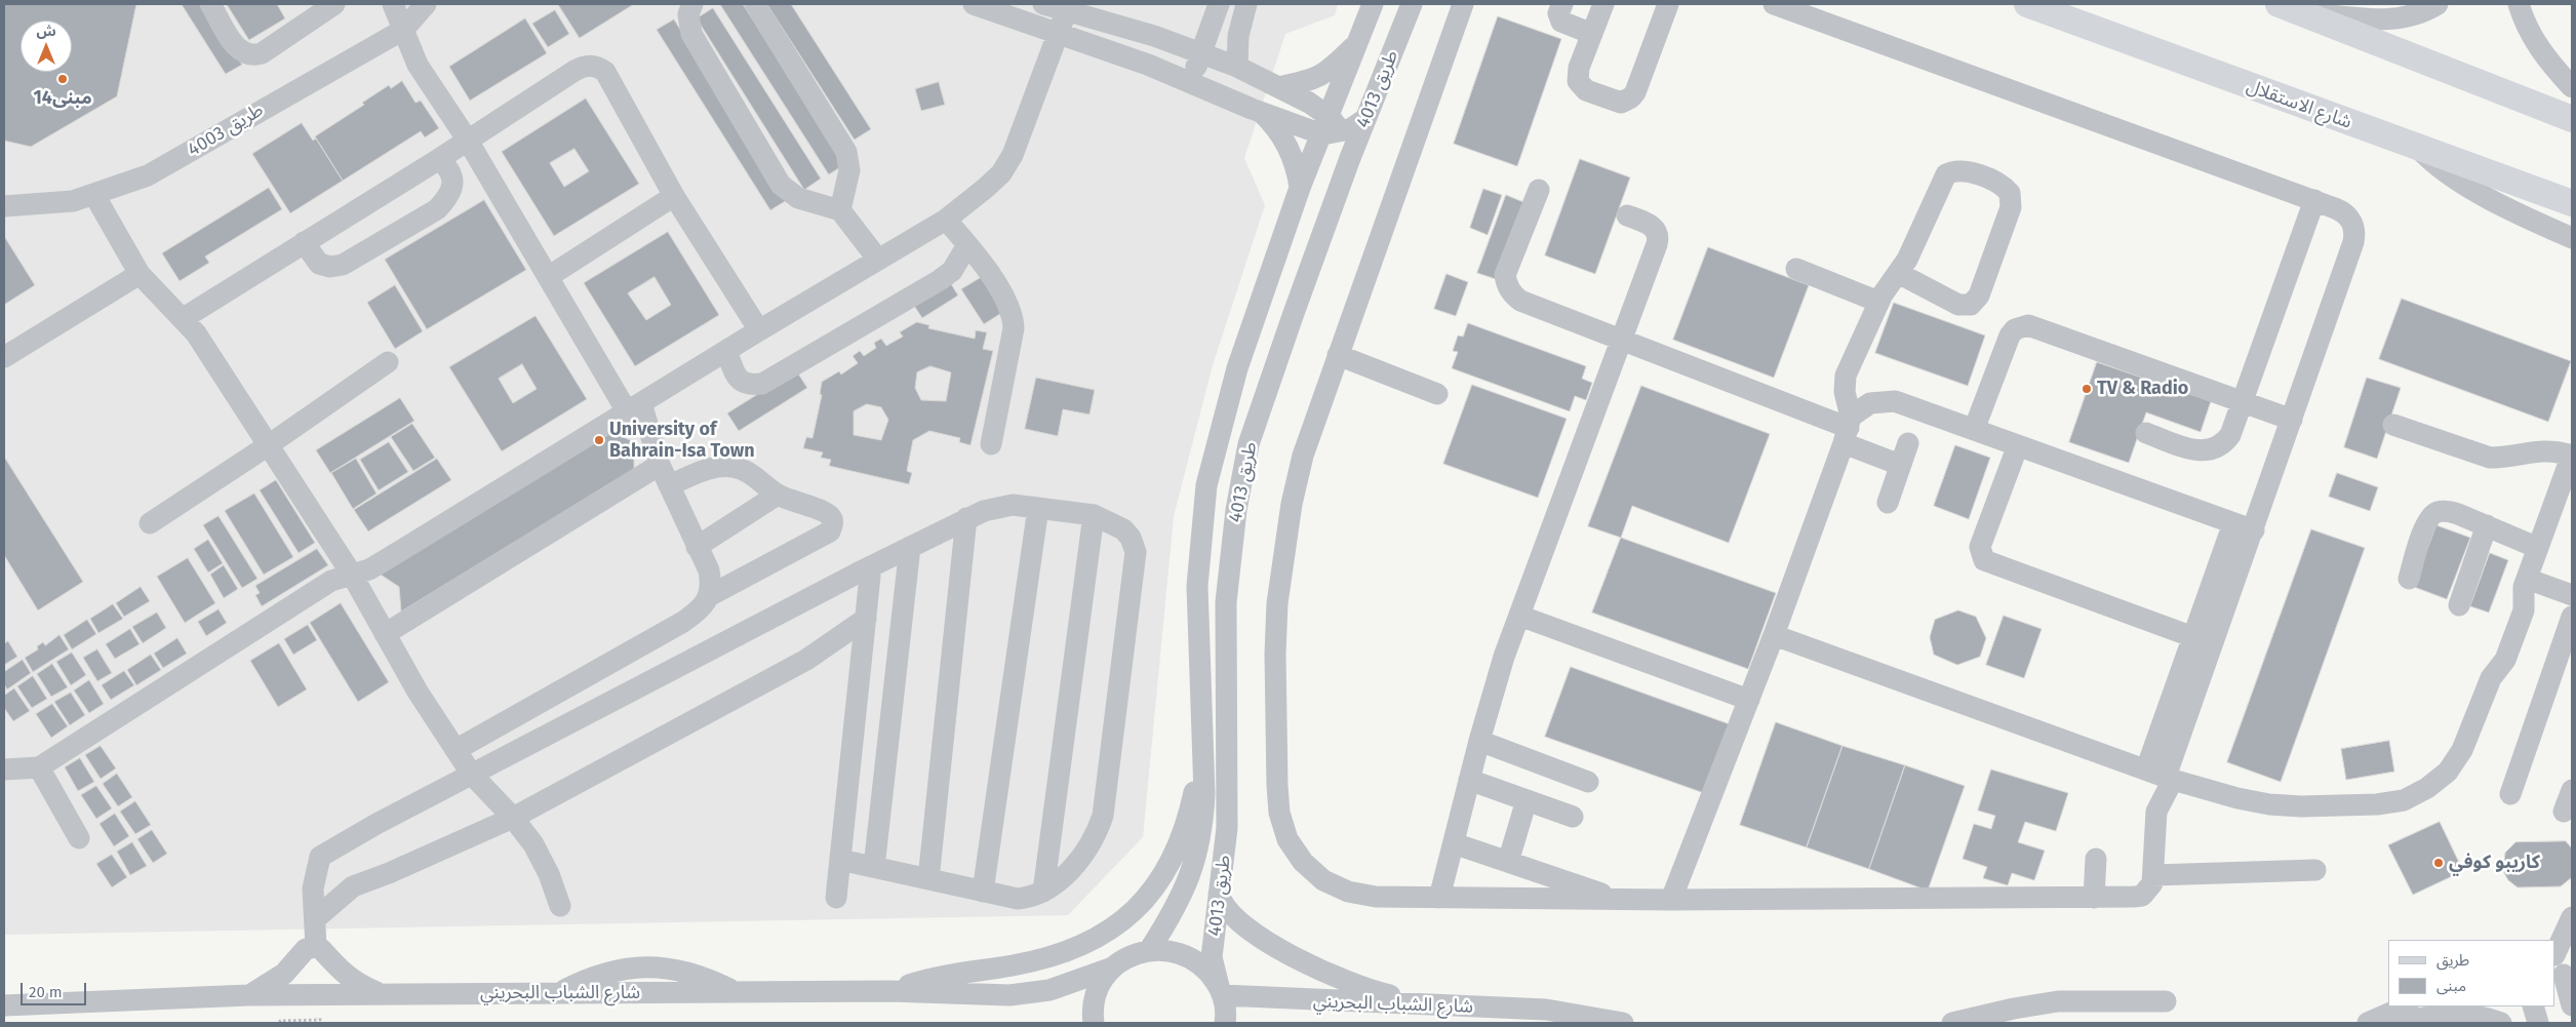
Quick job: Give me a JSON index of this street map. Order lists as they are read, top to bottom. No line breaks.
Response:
{"streets":{"main road":["شارع الاستقلال"],"street":["طريق 4013","طريق 4003","شارع الشباب البحريني"]},"crossings":[["طريق 4013","شارع الشباب البحريني"]],"places":["مبنى14","TV & Radio","University of Bahrain-Isa Town","كاريبو كوفي"],"legend":["طريق","مبنى"],"scale_bar":"20 m","north":"top"}
